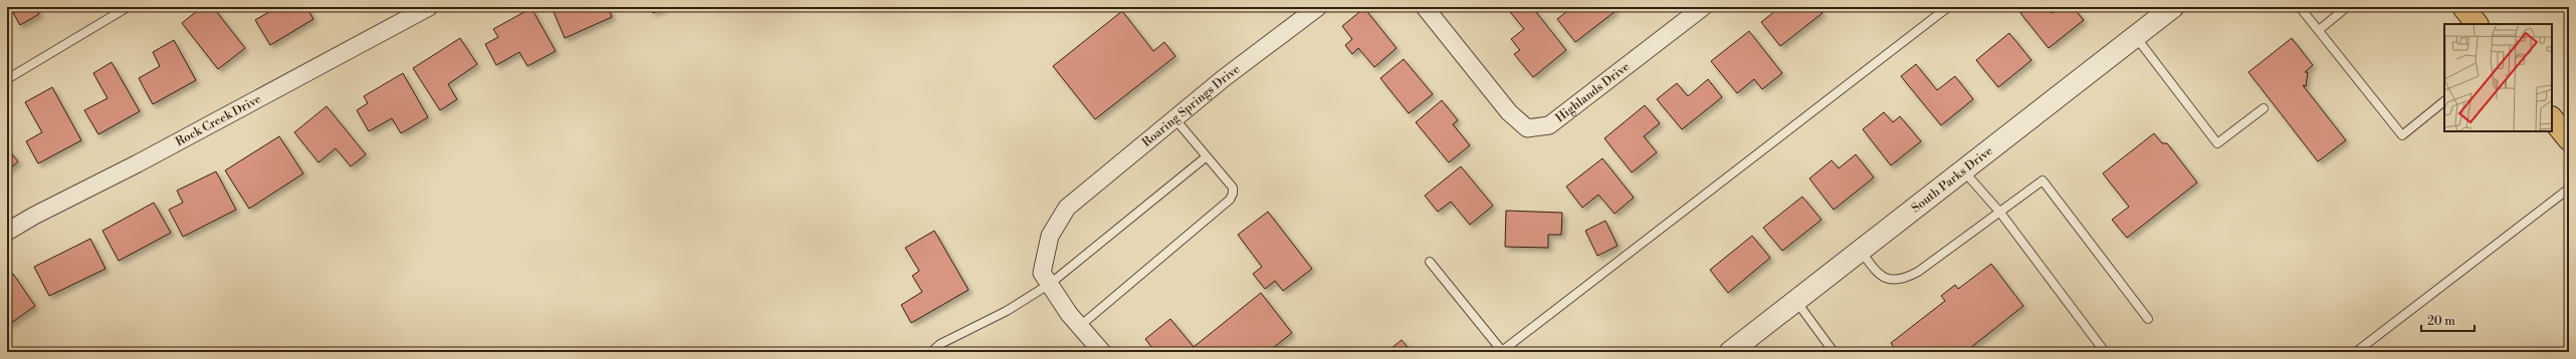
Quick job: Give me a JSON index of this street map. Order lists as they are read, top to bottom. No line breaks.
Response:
{"streets":{"street":["Highlands Drive","Roaring Springs Drive","Rock Creek Drive","South Parks Drive"]},"scale_bar":"20 m"}
